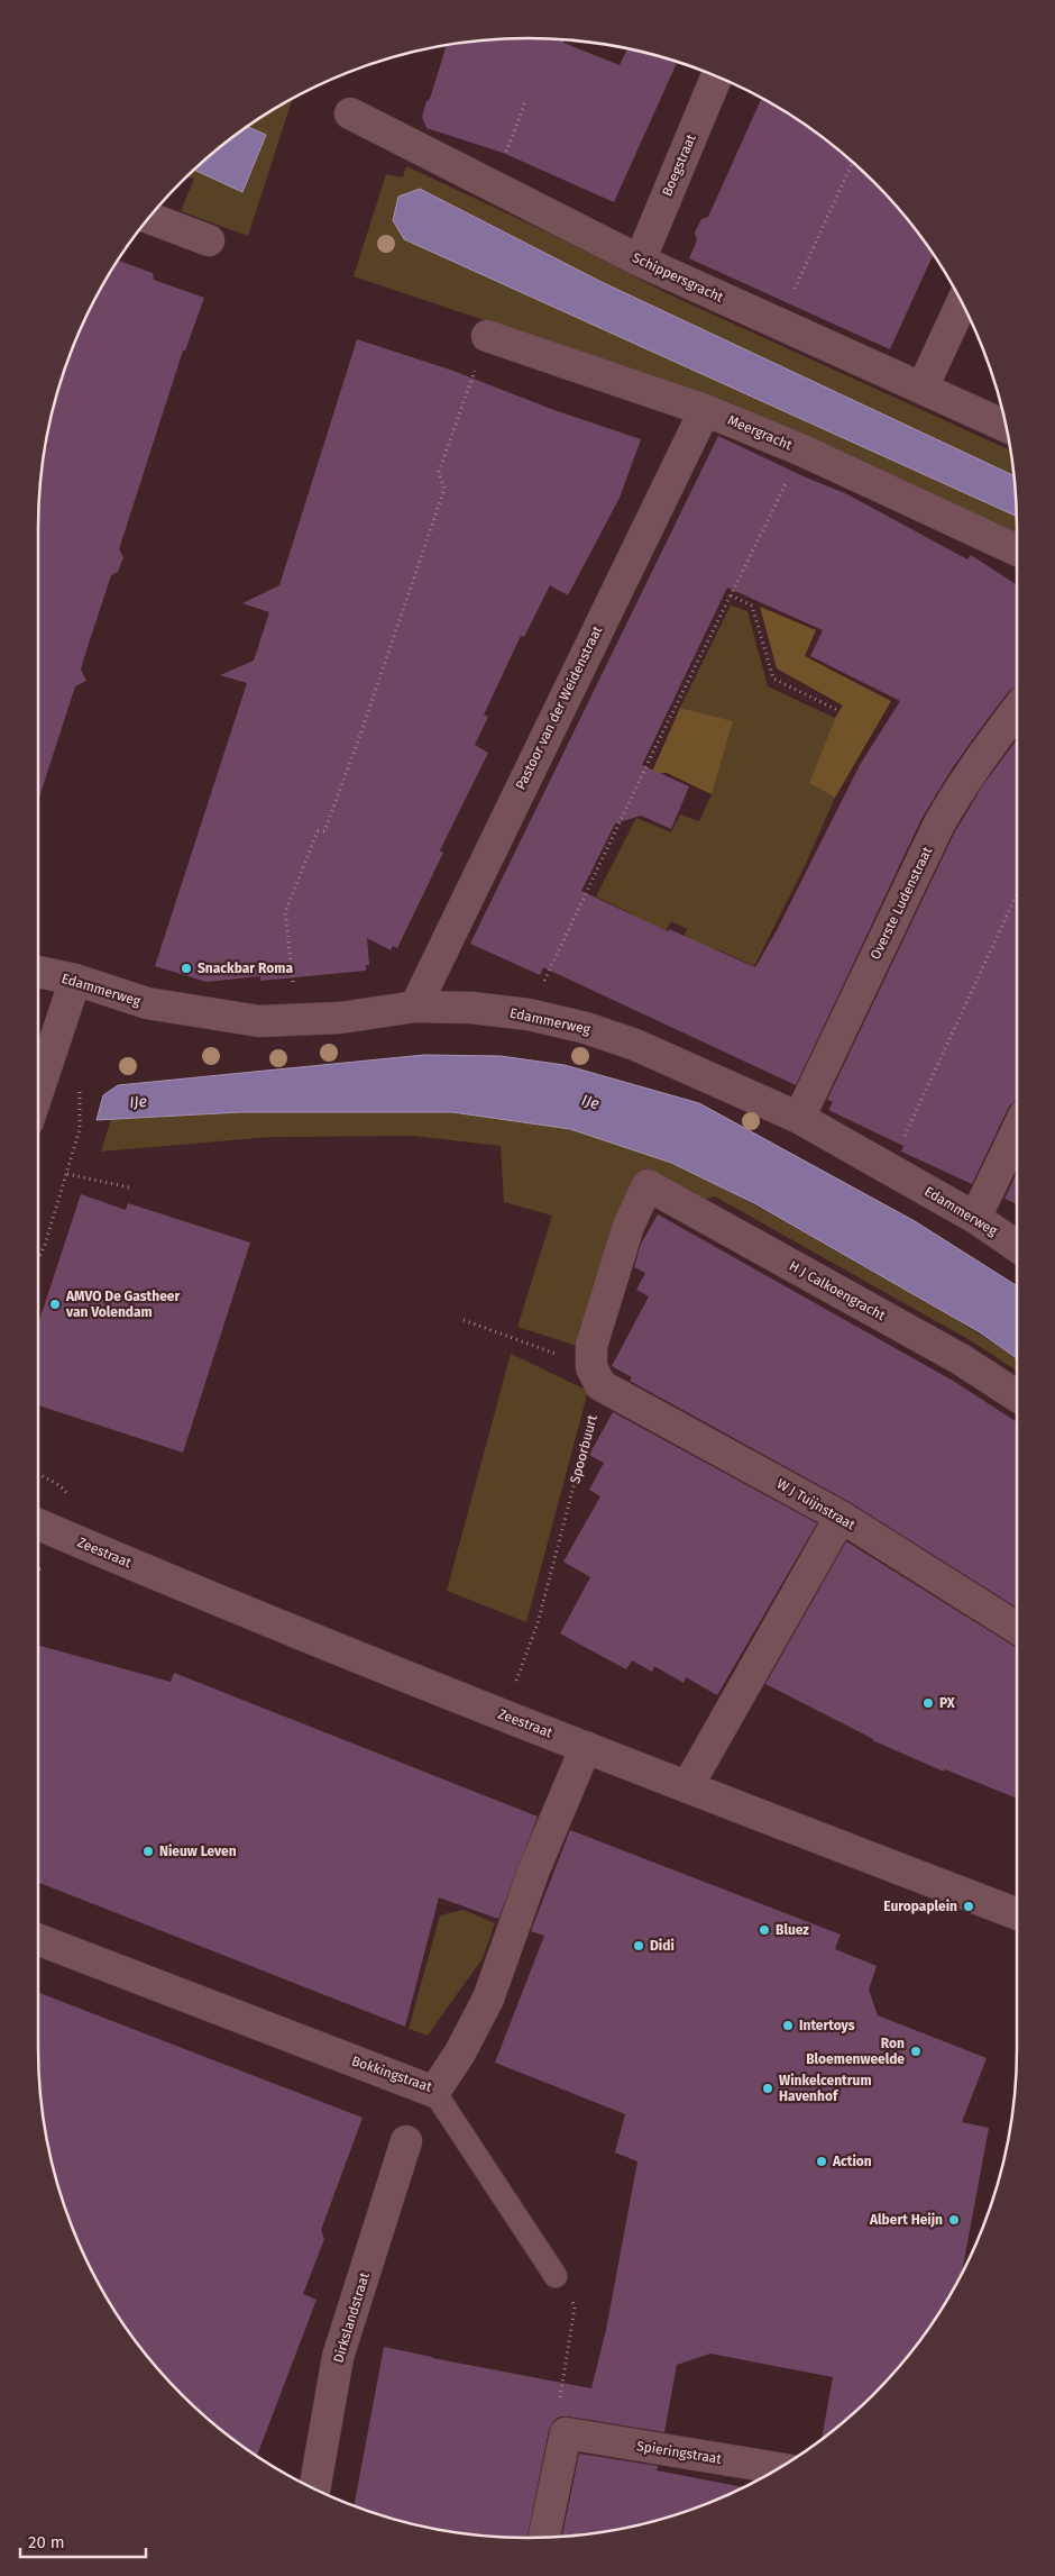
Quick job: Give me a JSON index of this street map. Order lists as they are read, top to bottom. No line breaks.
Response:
{"streets":{"street":["Boegstraat","Schippersgracht","Meergracht","Pastoor van der Weidenstraat","Overste Ludenstraat","Edammerweg","H J Calkoengracht","W J Tuijnstraat","Zeestraat","Bokkingstraat","Dirkslandstraat","Spieringstraat"],"path":["Spoorbuurt"]},"crossings":[["Boegstraat","Schippersgracht"],["Meergracht","Pastoor van der Weidenstraat"],["Pastoor van der Weidenstraat","Edammerweg"],["Overste Ludenstraat","Edammerweg"],["H J Calkoengracht","Spoorbuurt"],["H J Calkoengracht","W J Tuijnstraat"],["Spoorbuurt","W J Tuijnstraat"],["Spoorbuurt","Zeestraat"],["Zeestraat","Bokkingstraat"]],"water":["IJe"],"places":["Snackbar Roma","AMVO De Gastheer van Volendam","PX","Nieuw Leven","Europaplein","Bluez","Didi","Intertoys","Ron Bloemenweelde","Winkelcentrum Havenhof","Action","Albert Heijn"],"scale_bar":"20 m"}
